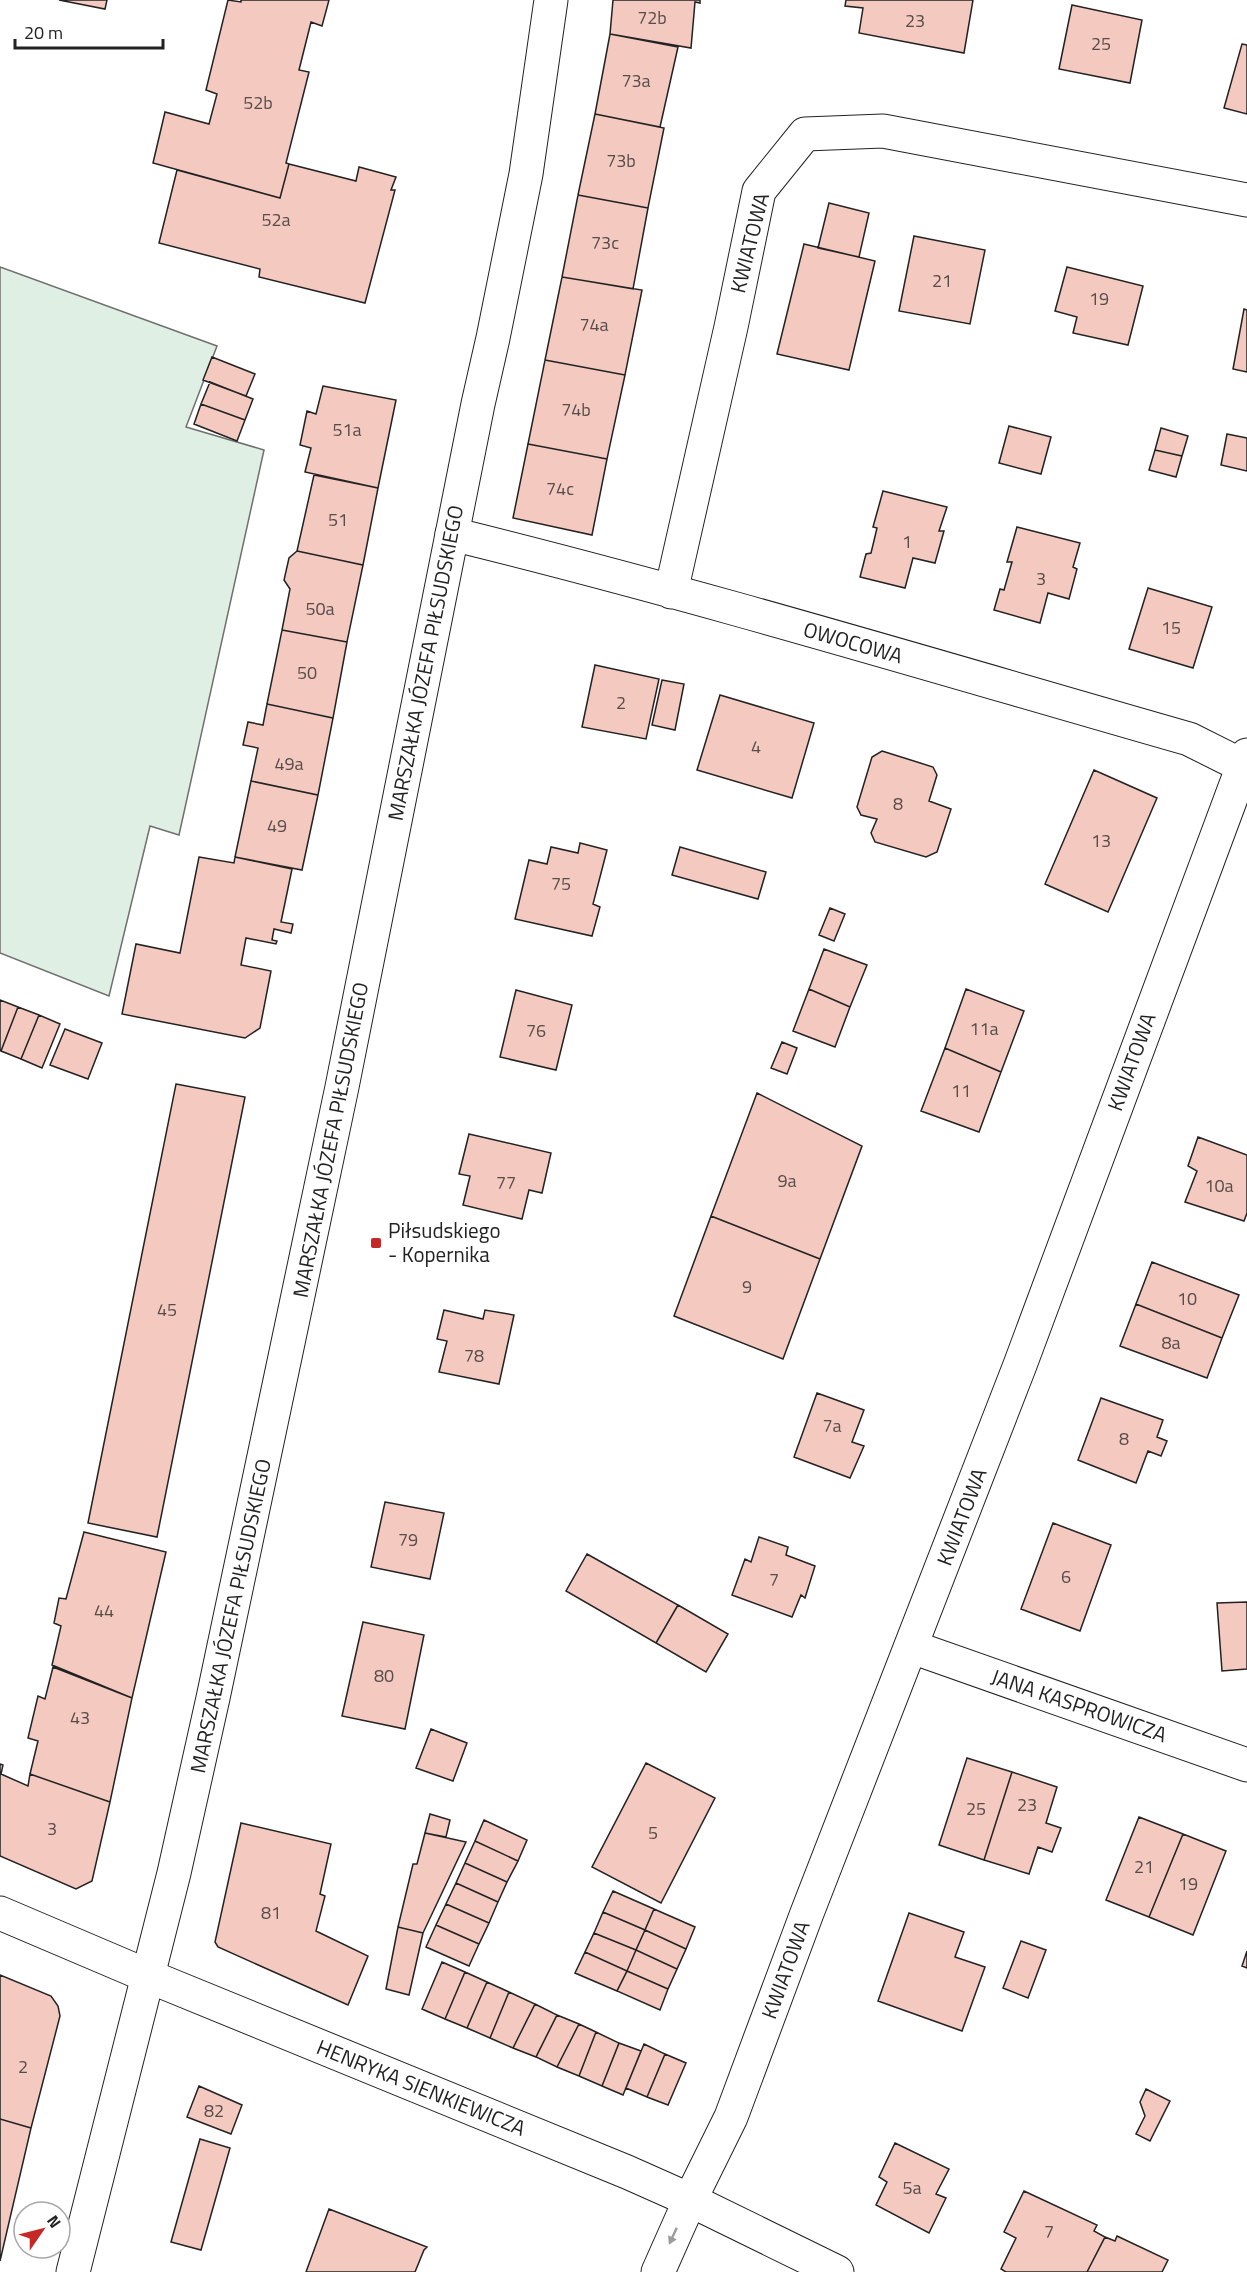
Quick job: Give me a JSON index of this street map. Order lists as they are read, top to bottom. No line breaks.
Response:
{"streets":{"street":["KWIATOWA","OWOCOWA","MARSZAŁKA JÓZEFA PIŁSUDSKIEGO","JANA KASPROWICZA","HENRYKA SIENKIEWICZA"]},"crossings":[["KWIATOWA","OWOCOWA"],["KWIATOWA","JANA KASPROWICZA"],["KWIATOWA","HENRYKA SIENKIEWICZA"],["OWOCOWA","MARSZAŁKA JÓZEFA PIŁSUDSKIEGO"],["MARSZAŁKA JÓZEFA PIŁSUDSKIEGO","HENRYKA SIENKIEWICZA"]],"places":{"transit":["Piłsudskiego - Kopernika"]},"house_numbers":["72b","23","25","73a","52b","73b","52a","73c","21","19","74a","74b","51a","74c","51","1","3","50a","15","50","2","4","49a","8","49","13","75","11a","76","11","9a","77","10a","9","10","45","8a","78","7a","8","79","6","7","44","80","43","23","25","3","5","21","19","81","2","82","5a","7"],"scale_bar":"20 m","north":"top right"}
